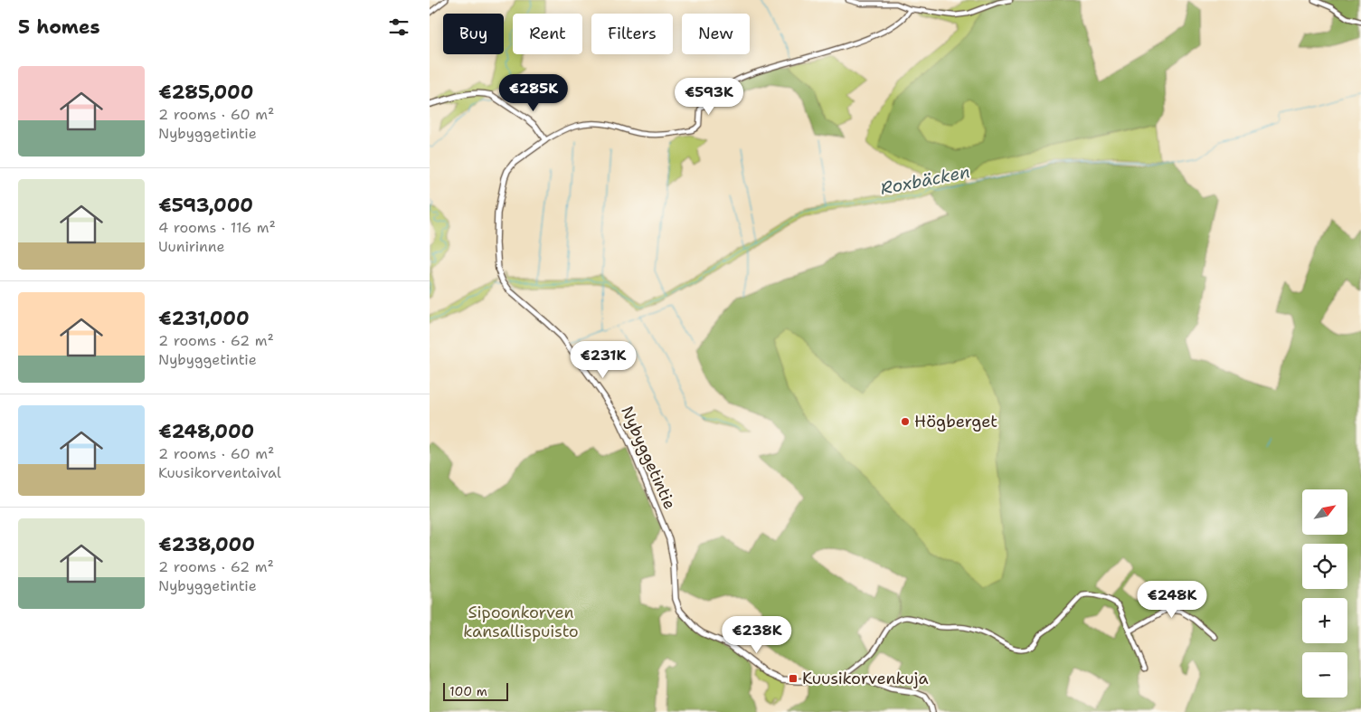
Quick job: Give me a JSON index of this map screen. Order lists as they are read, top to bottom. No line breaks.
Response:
{"streets":{"street":["Nybyggetintie"]},"water":["Roxbäcken"],"parks":["Sipoonkorven kansallispuisto"],"places":{"other":["Högberget"],"transit":["Kuusikorvenkuja"]},"scale_bar":"100 m","north":"top right","page":{"heading":"5 homes","chip":["Buy","Rent","Filters","New"],"list":[{"name":"€285,000","note":"2 rooms · 60 m² · Nybyggetintie"},{"name":"€593,000","note":"4 rooms · 116 m² · Uunirinne"},{"name":"€231,000","note":"2 rooms · 62 m² · Nybyggetintie"},{"name":"€248,000","note":"2 rooms · 60 m² · Kuusikorventaival"},{"name":"€238,000","note":"2 rooms · 62 m² · Nybyggetintie"}],"price":["€285K","€593K","€231K","€248K","€238K"],"map_buttons":["+","−"],"scale":"100 m"}}
